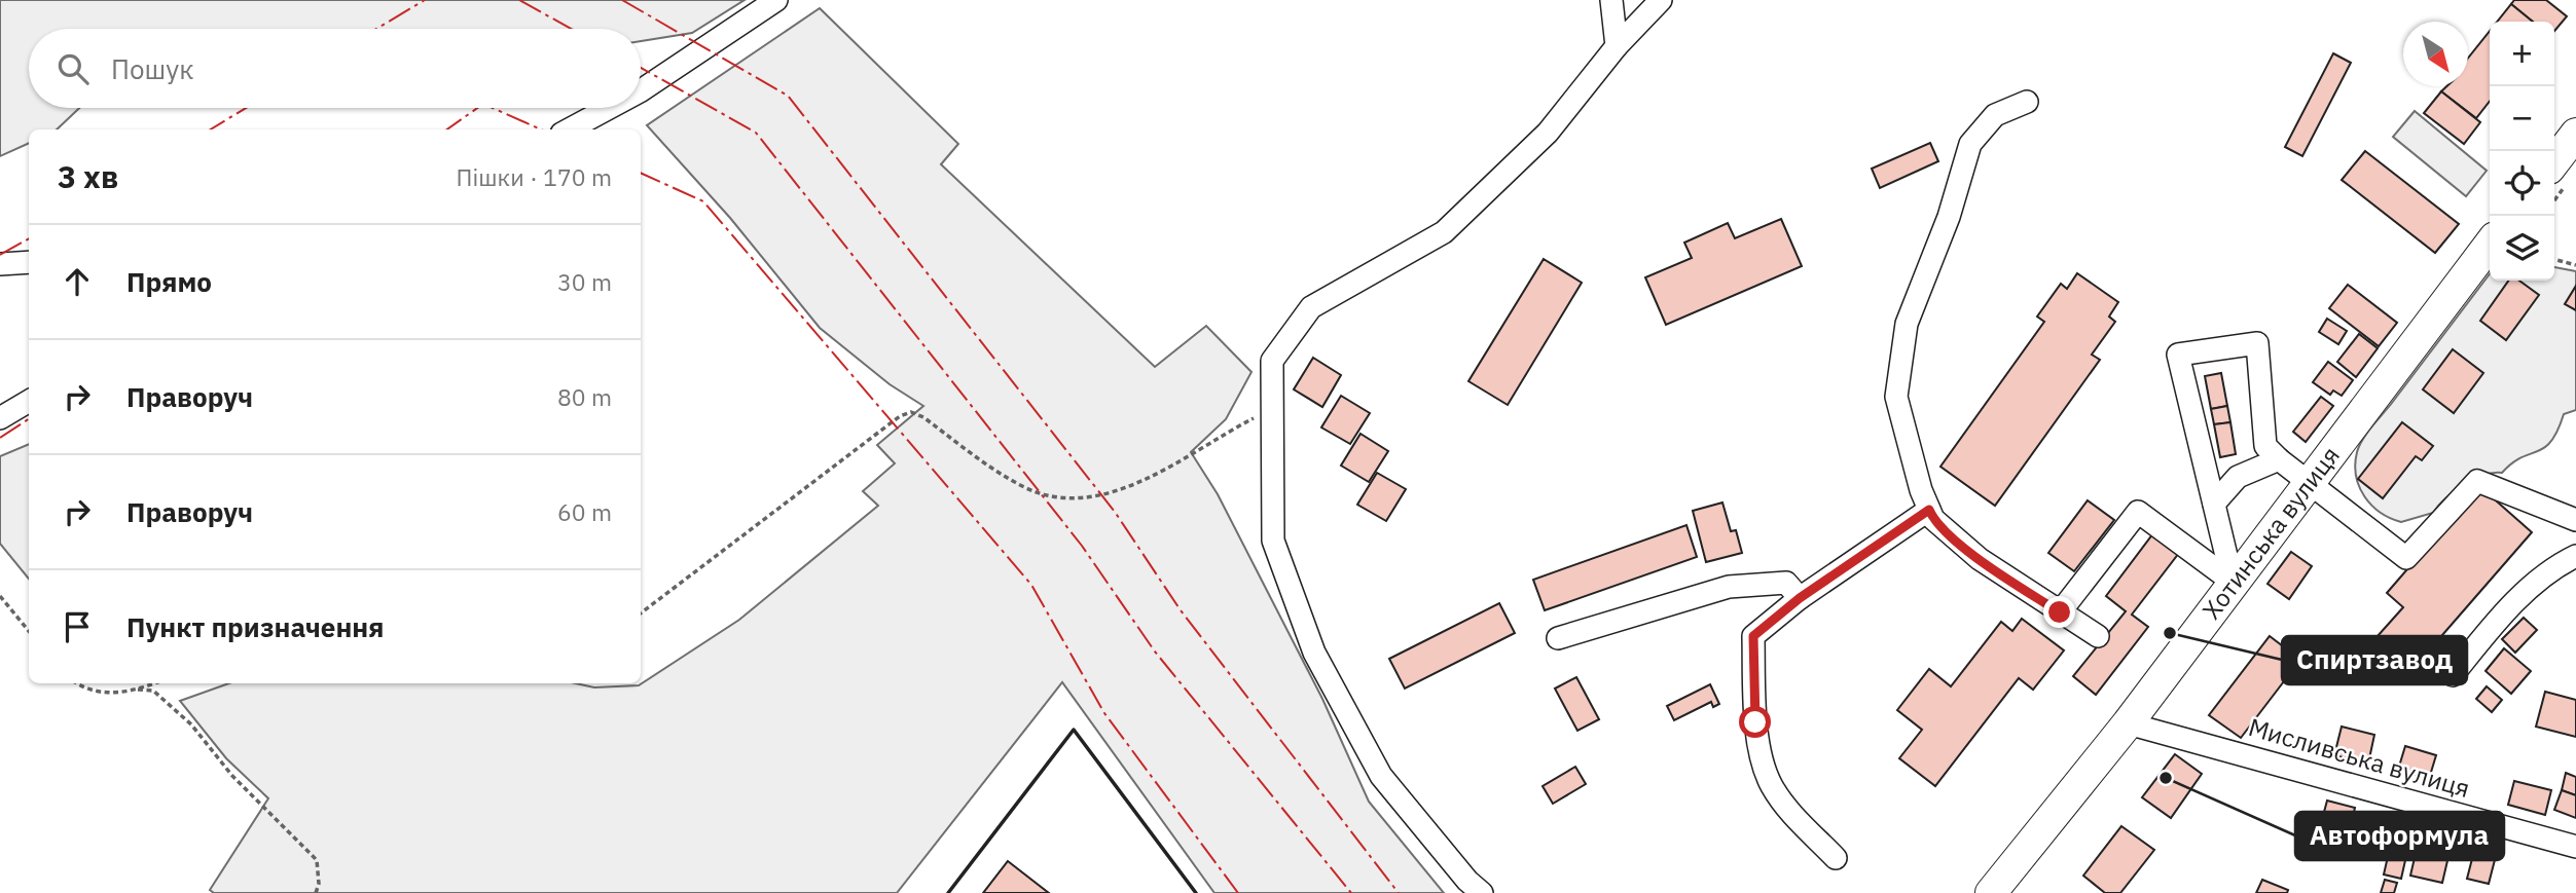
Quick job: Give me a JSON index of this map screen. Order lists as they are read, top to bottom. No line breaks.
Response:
{"streets":{"highway":["Хотинська вулиця"],"street":["Мисливська вулиця"]},"crossings":[["Хотинська вулиця","Мисливська вулиця"]],"places":["Спиртзавод","Автоформула"],"north":"bottom right","page":{"map_buttons":["+","−"],"search":"Пошук","heading":["3 хв","Пішки · 170 m"],"list":[["Прямо","30 m"],["Праворуч","80 m"],["Праворуч","60 m"],"Пункт призначення"]}}
